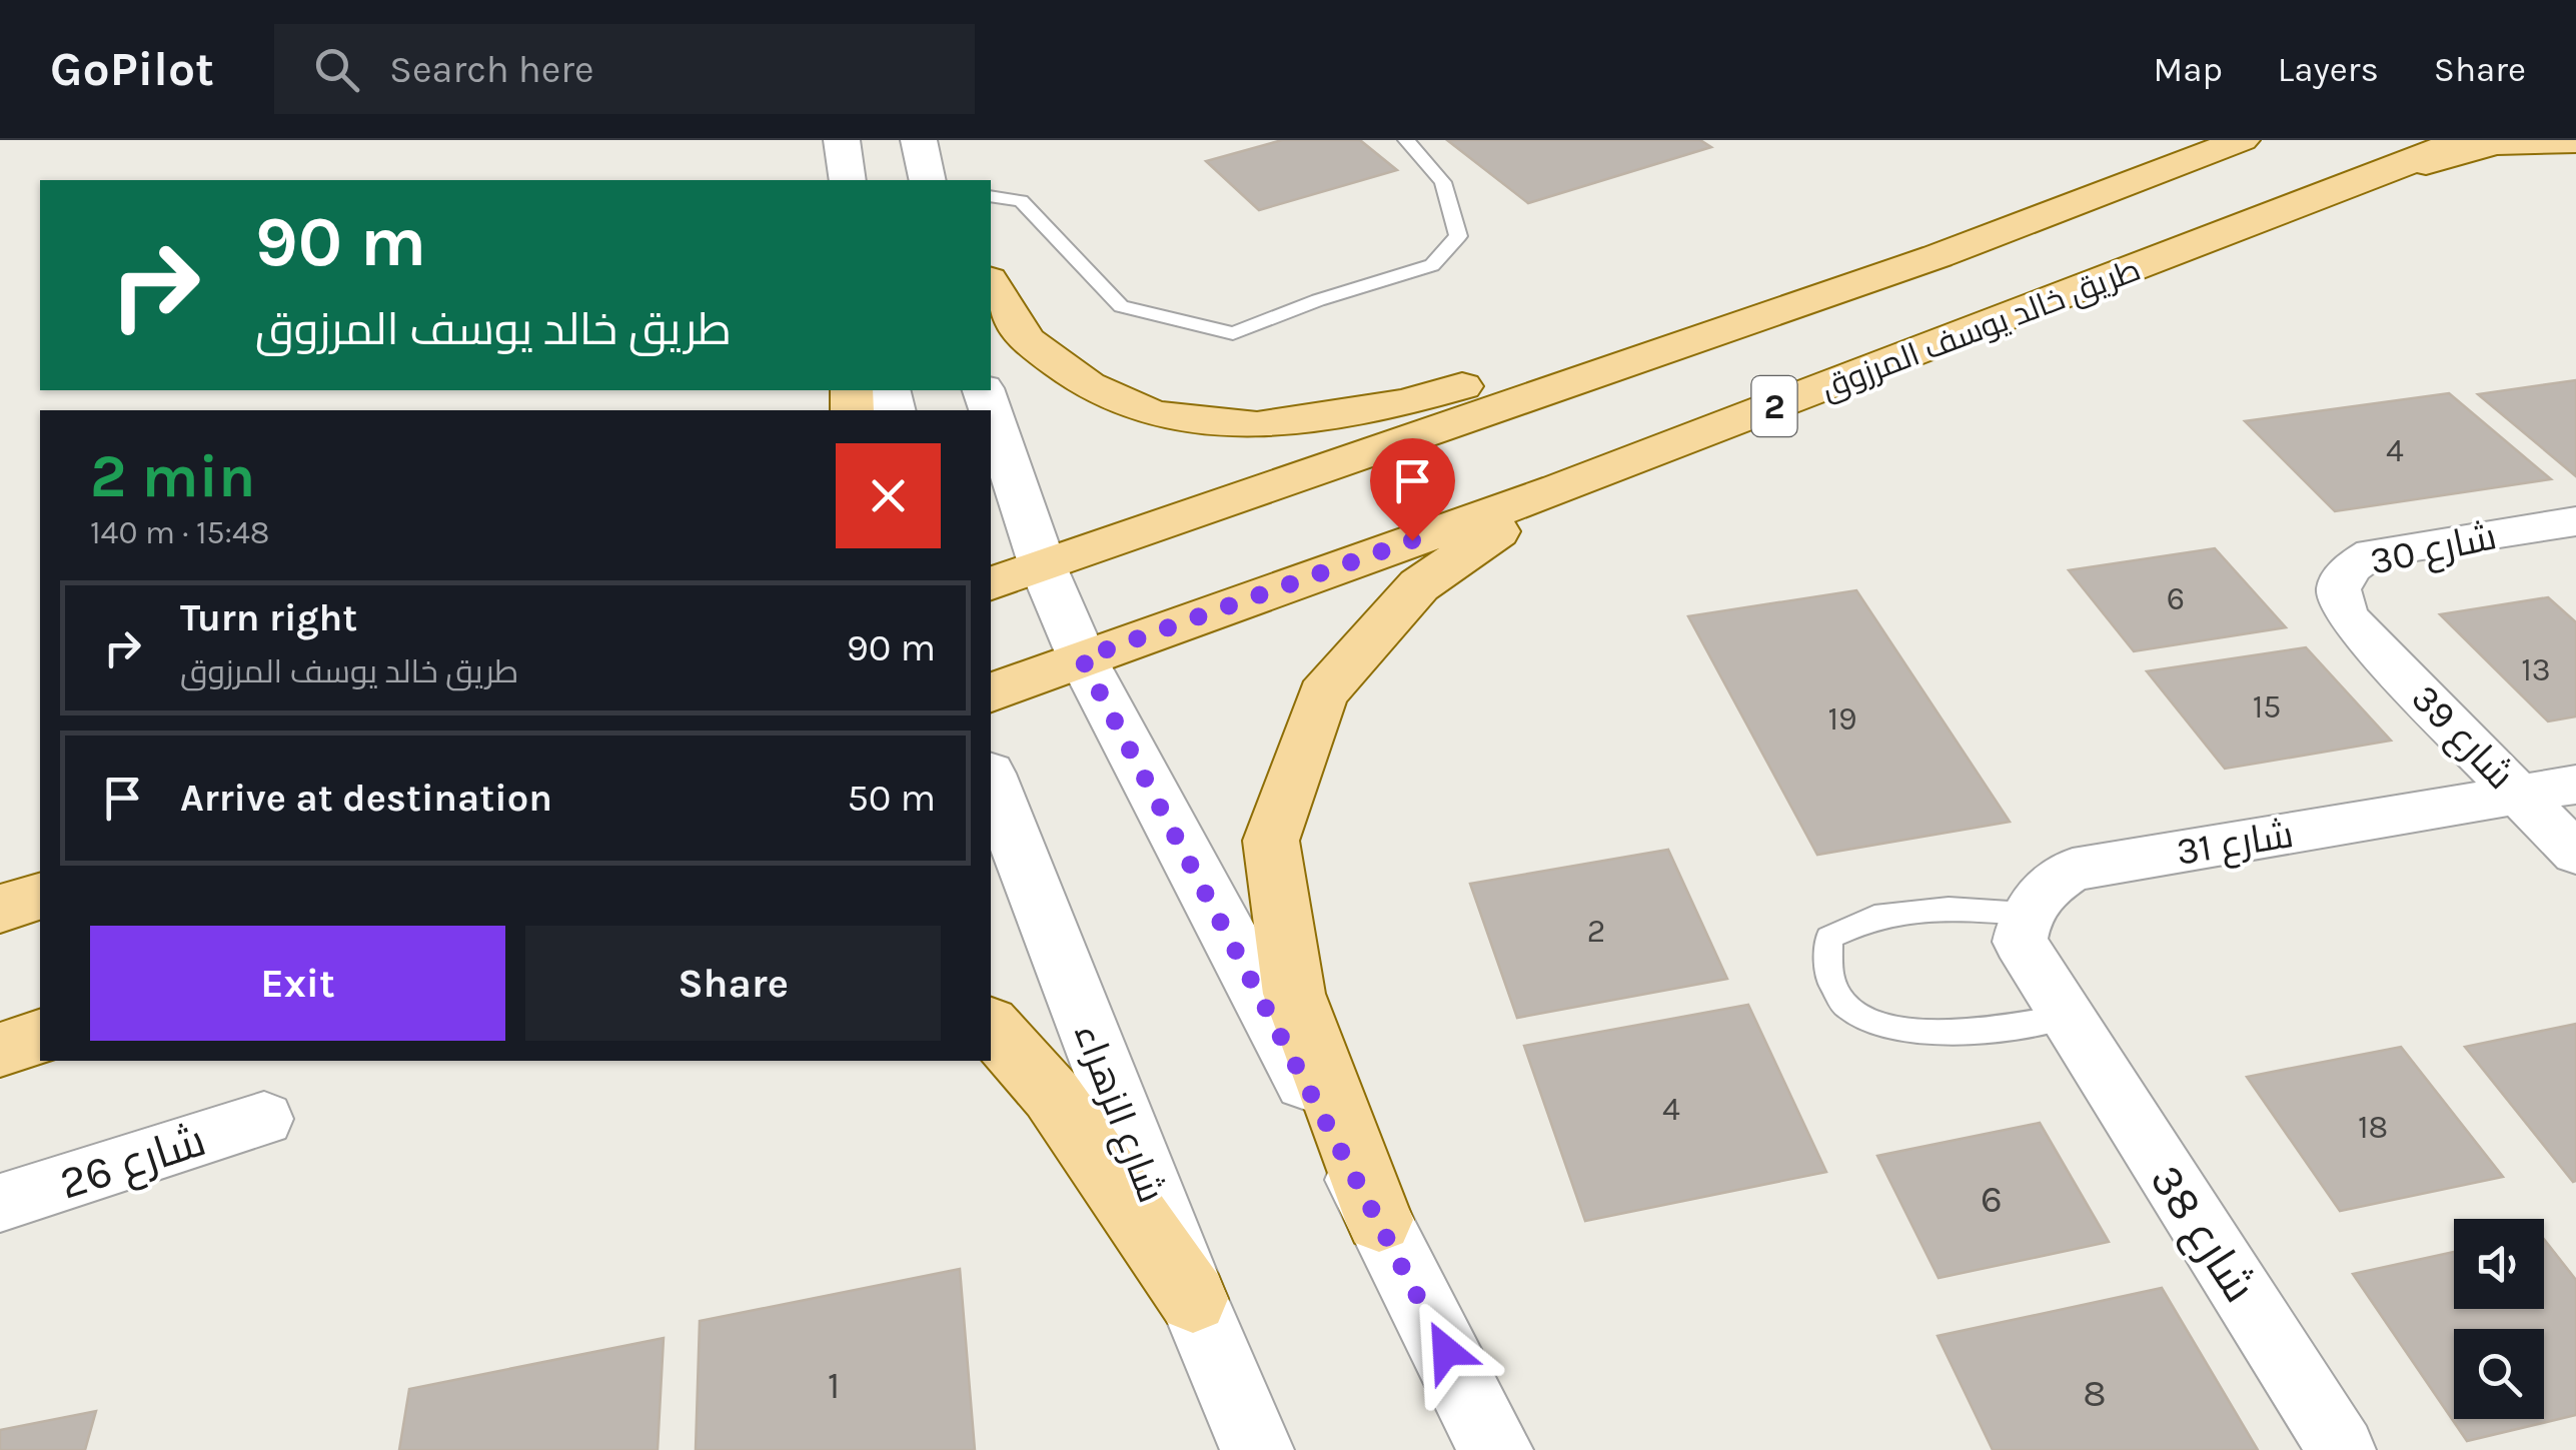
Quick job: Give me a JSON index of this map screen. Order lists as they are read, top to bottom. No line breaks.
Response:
{"streets":{"main road":["طريق خالد يوسف المرزوق","2"],"street":["شارع 30","شارع 39","شارع 31","شارع الزهراء","شارع 26","شارع 38"]},"crossings":[["شارع 30","شارع 39"],["شارع 39","شارع 31"]],"house_numbers":["4","6","13","15","19","2","4","18","6","1","8"],"page":{"header":"GoPilot","search":"Search here","nav":["Map","Layers","Share"],"turn":["90 m","طريق خالد يوسف المرزوق"],"heading":["2 min","140 m · 15:48"],"list":[{"name":"Turn right","note":"طريق خالد يوسف المرزوق","value":"90 m"},{"name":"Arrive at destination","value":"50 m"}],"buttons":["Exit","Share"]}}
